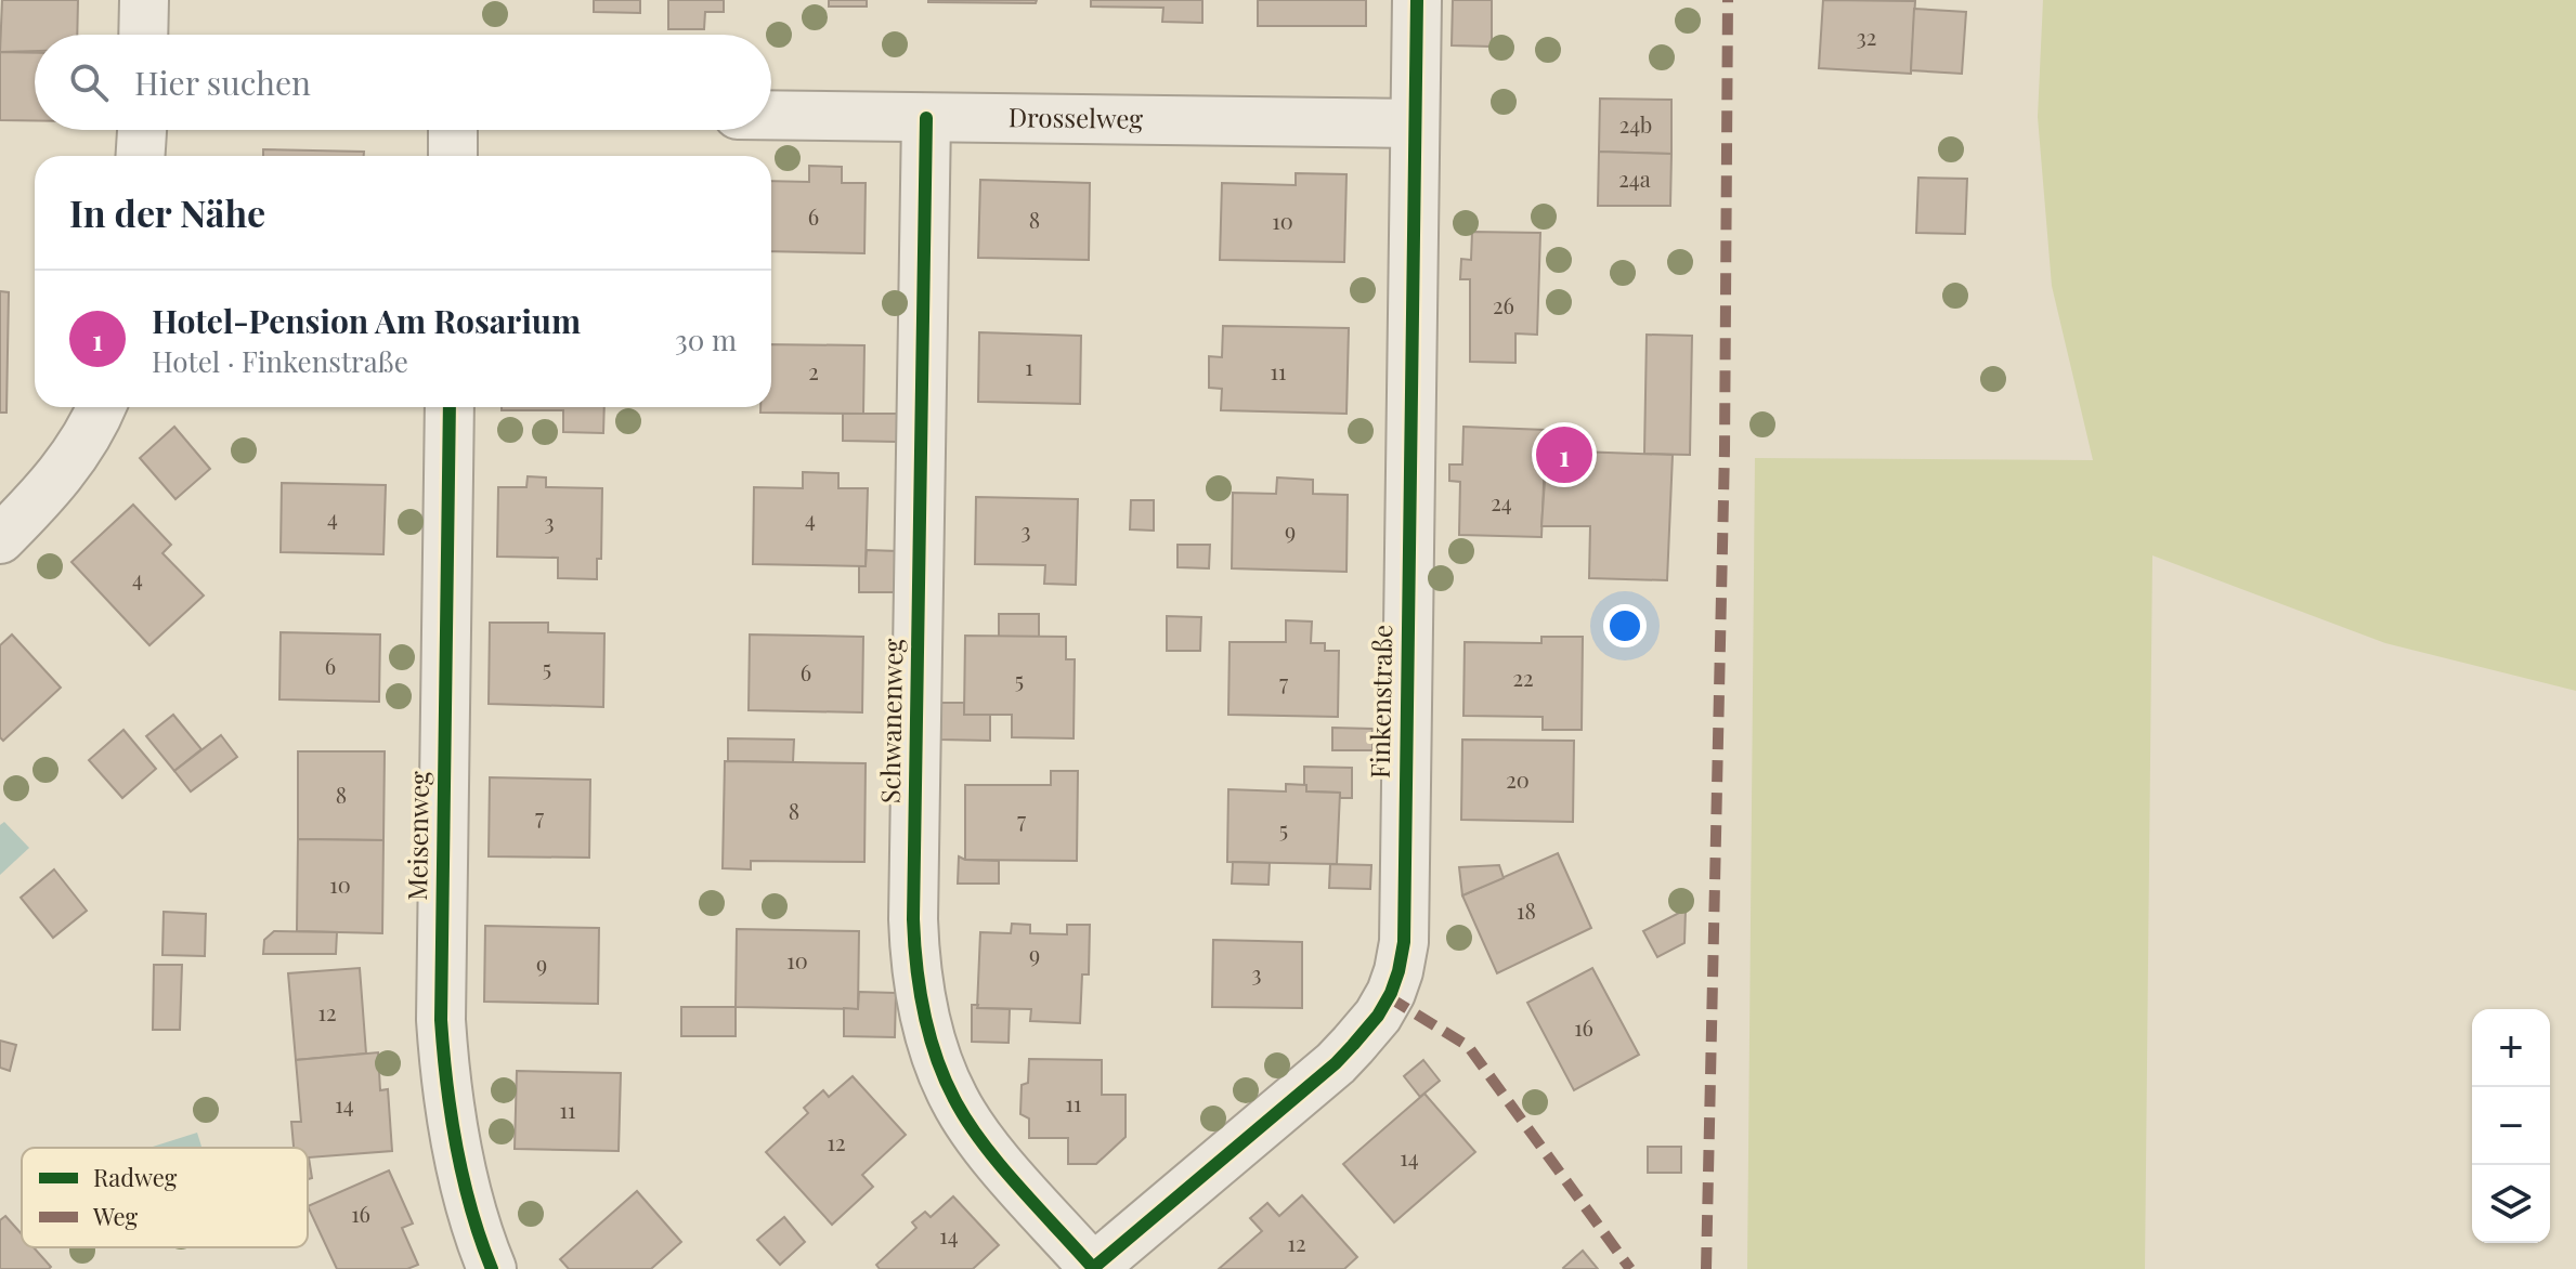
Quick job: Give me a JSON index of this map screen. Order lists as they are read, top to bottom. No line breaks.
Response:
{"streets":{"street":["Drosselweg","Finkenstraße","Schwanenweg","Meisenweg"]},"crossings":[["Drosselweg","Finkenstraße"],["Drosselweg","Schwanenweg"],["Finkenstraße","Schwanenweg"]],"house_numbers":["32","24b","24a","6","8","10","26","1","2","11","24","4","4","3","3","9","4","6","5","6","22","5","7","20","8","8","7","7","5","10","18","9","10","9","3","12","16","11","14","11","12","14","16","14","12"],"legend":["Radweg","Weg"],"page":{"search":"Hier suchen","heading":"In der Nähe","list":[{"mark":"1","name":"Hotel-Pension Am Rosarium","note":"Hotel · Finkenstraße","value":"30 m"}],"pins":"1","map_buttons":["+","−"]}}
